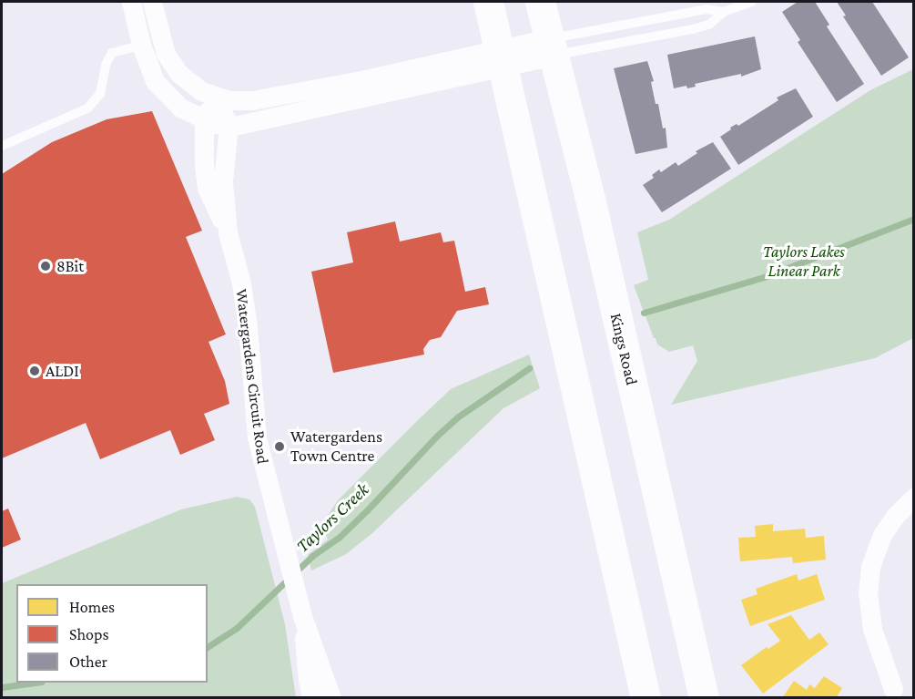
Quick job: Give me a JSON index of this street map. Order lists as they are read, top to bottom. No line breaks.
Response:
{"streets":{"main road":["Kings Road"],"street":["Watergardens Circuit Road"]},"water":["Taylors Creek"],"parks":["Taylors Lakes Linear Park"],"places":["8Bit","ALDI","Watergardens Town Centre"],"legend":["Homes","Shops","Other"]}
